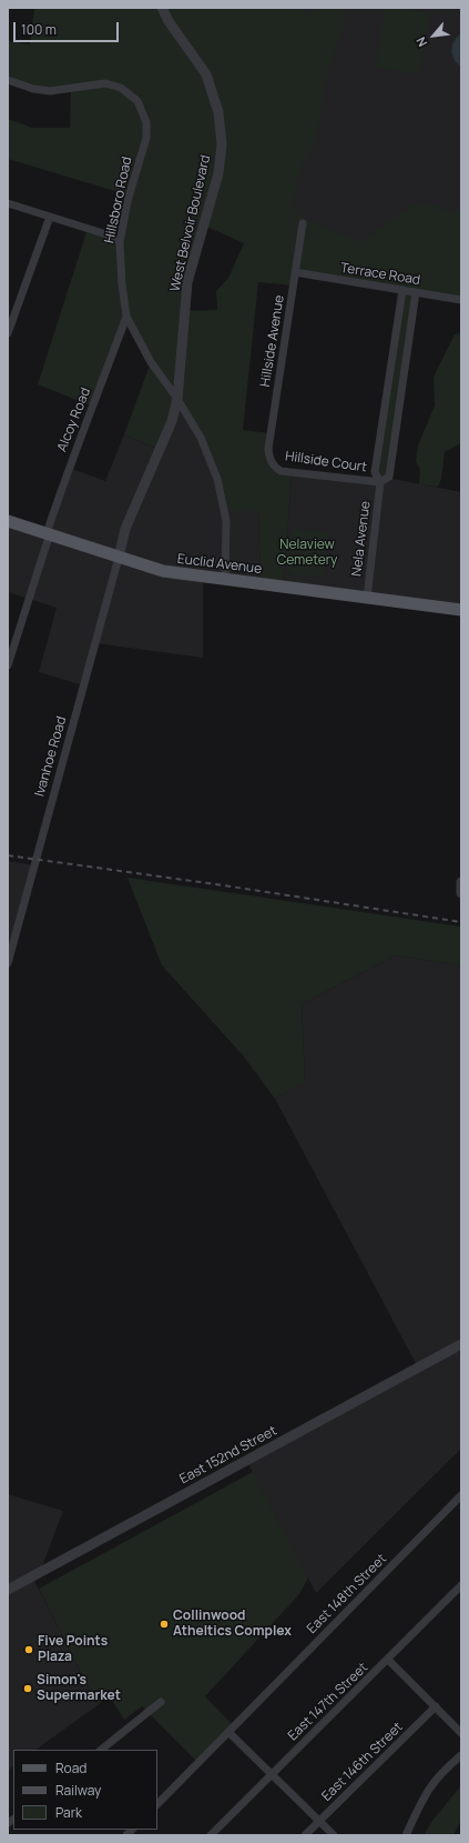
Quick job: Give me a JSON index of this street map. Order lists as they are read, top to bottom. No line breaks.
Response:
{"streets":{"main road":["Euclid Avenue"],"street":["Hillsboro Road","West Belvoir Boulevard","Terrace Road","Hillside Avenue","Alcoy Road","Hillside Court","Nela Avenue","Ivanhoe Road","East 152nd Street","East 148th Street","East 147th Street","East 146th Street"]},"crossings":[["Hillsboro Road","West Belvoir Boulevard"],["Hillsboro Road","Alcoy Road"],["Hillsboro Road","Euclid Avenue"],["West Belvoir Boulevard","Euclid Avenue"],["West Belvoir Boulevard","Ivanhoe Road"],["Terrace Road","Hillside Avenue"],["Terrace Road","Nela Avenue"],["Hillside Avenue","Hillside Court"],["Alcoy Road","Euclid Avenue"],["Hillside Court","Nela Avenue"],["Nela Avenue","Euclid Avenue"],["Euclid Avenue","Ivanhoe Road"]],"parks":["Nelaview Cemetery"],"places":["Collinwood Atheltics Complex","Five Points Plaza","Simon's Supermarket"],"legend":["Road","Railway","Park"],"scale_bar":"100 m","north":"bottom left"}
